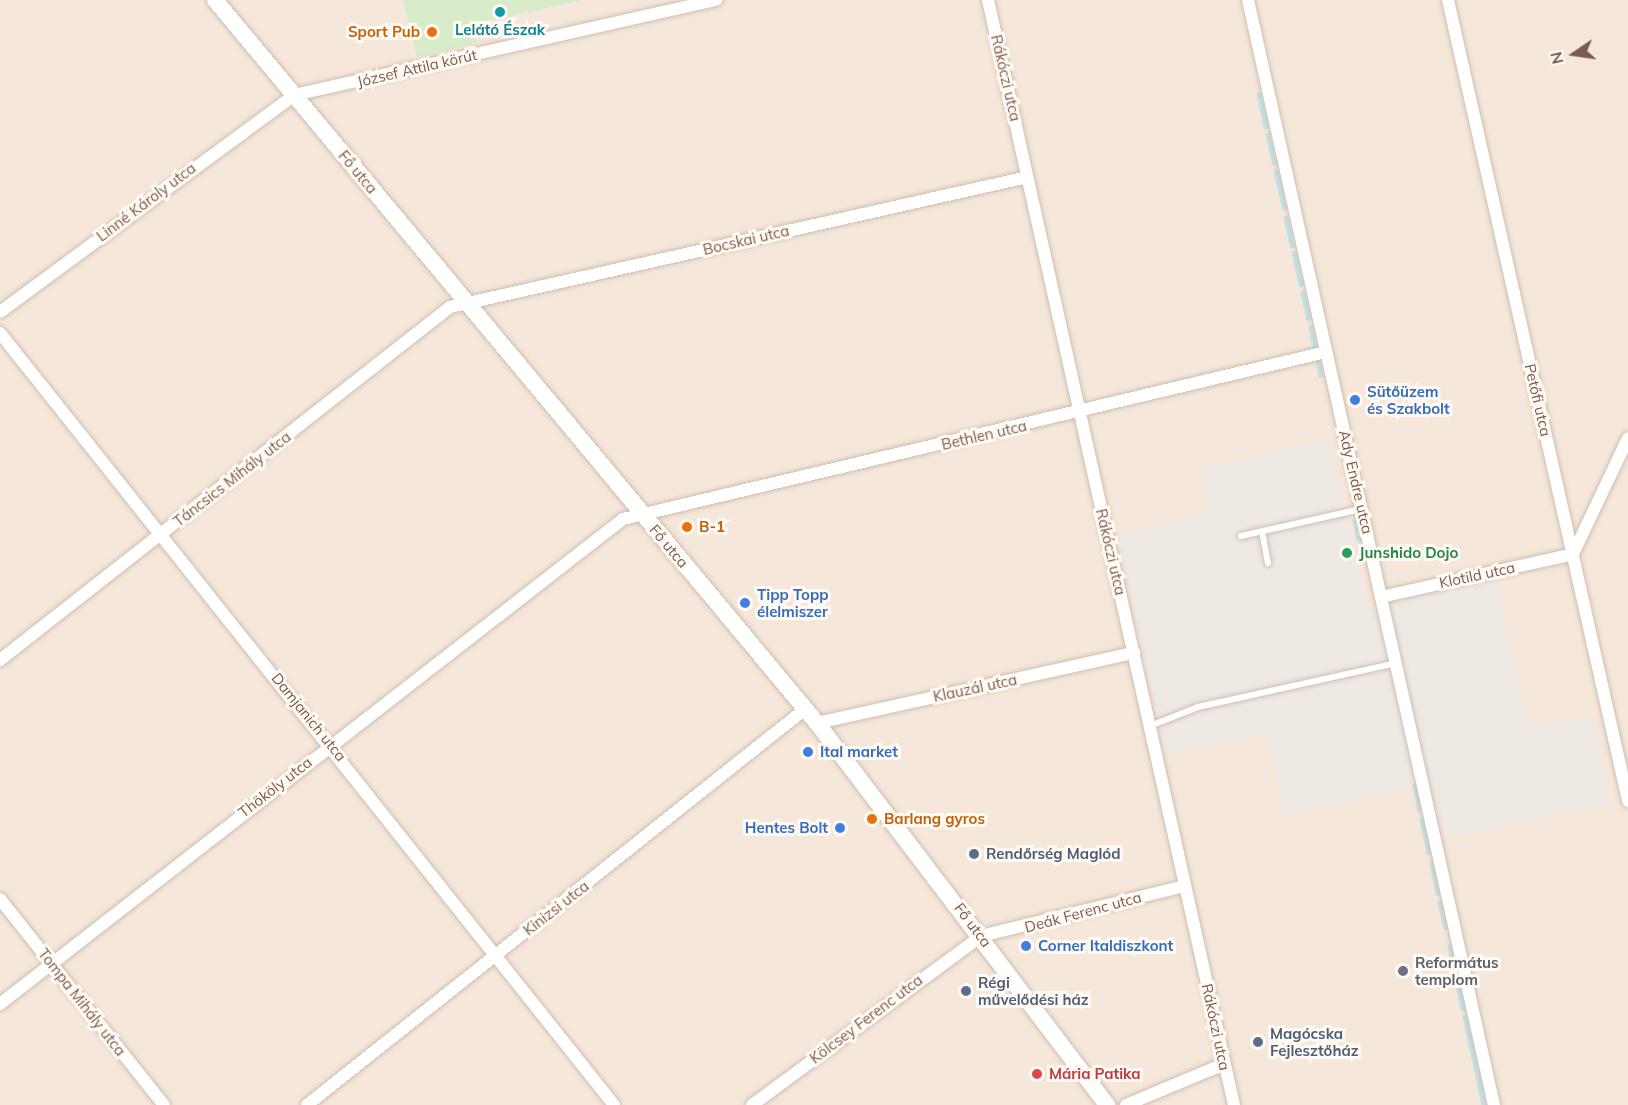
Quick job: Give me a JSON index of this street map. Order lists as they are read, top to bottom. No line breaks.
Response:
{"streets":{"main road":["Fő utca"],"street":["József Attila körút","Rákóczi utca","Linné Károly utca","Bocskai utca","Petőfi utca","Bethlen utca","Táncsics Mihály utca","Ady Endre utca","Klotild utca","Klauzál utca","Damjanich utca","Thököly utca","Kinizsi utca","Deák Ferenc utca","Tompa Mihály utca","Kölcsey Ferenc utca"]},"crossings":[["József Attila körút","Fő utca"],["József Attila körút","Linné Károly utca"],["Rákóczi utca","Bocskai utca"],["Rákóczi utca","Bethlen utca"],["Rákóczi utca","Klauzál utca"],["Rákóczi utca","Deák Ferenc utca"],["Fő utca","Linné Károly utca"],["Fő utca","Bocskai utca"],["Fő utca","Bethlen utca"],["Fő utca","Táncsics Mihály utca"],["Fő utca","Klauzál utca"],["Fő utca","Thököly utca"],["Fő utca","Kinizsi utca"],["Fő utca","Deák Ferenc utca"],["Fő utca","Kölcsey Ferenc utca"],["Bocskai utca","Táncsics Mihály utca"],["Petőfi utca","Klotild utca"],["Bethlen utca","Ady Endre utca"],["Bethlen utca","Thököly utca"],["Táncsics Mihály utca","Damjanich utca"],["Ady Endre utca","Klotild utca"],["Damjanich utca","Thököly utca"],["Damjanich utca","Kinizsi utca"],["Thököly utca","Tompa Mihály utca"],["Deák Ferenc utca","Kölcsey Ferenc utca"]],"places":["Lelátó Észak","Sport Pub","Sütőüzem és Szakbolt","B-1","Junshido Dojo","Tipp Topp élelmiszer","Ital market","Barlang gyros","Hentes Bolt","Rendőrség Maglód","Corner Italdiszkont","Református templom","Régi művelődési ház","Magócska Fejlesztőház","Mária Patika"],"north":"left"}
